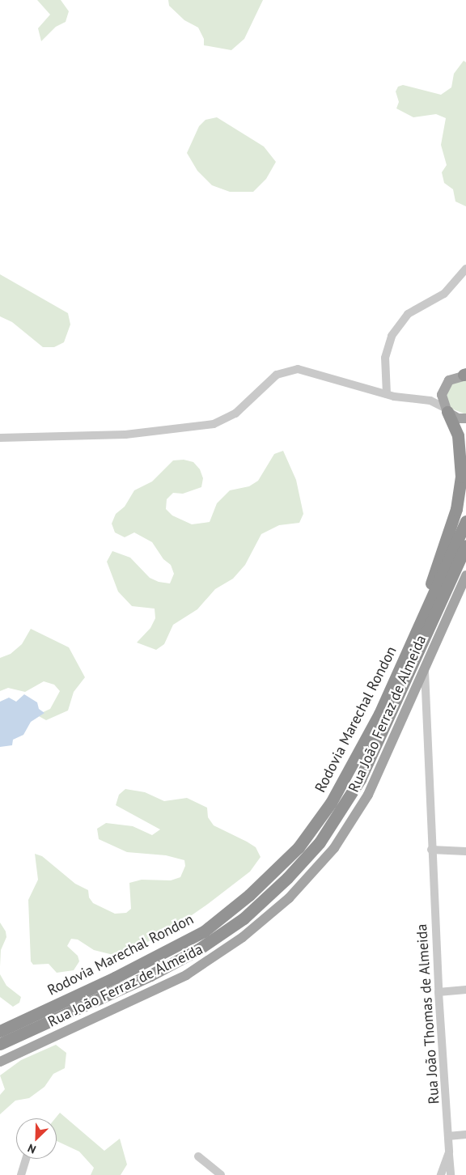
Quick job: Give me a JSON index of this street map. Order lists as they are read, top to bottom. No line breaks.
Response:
{"streets":{"highway":["Rodovia Marechal Rondon"],"main road":["Rua João Ferraz de Almeida"],"street":["Rua João Thomas de Almeida"]},"crossings":[["Rua João Ferraz de Almeida","Rua João Thomas de Almeida"]],"north":"bottom left"}
